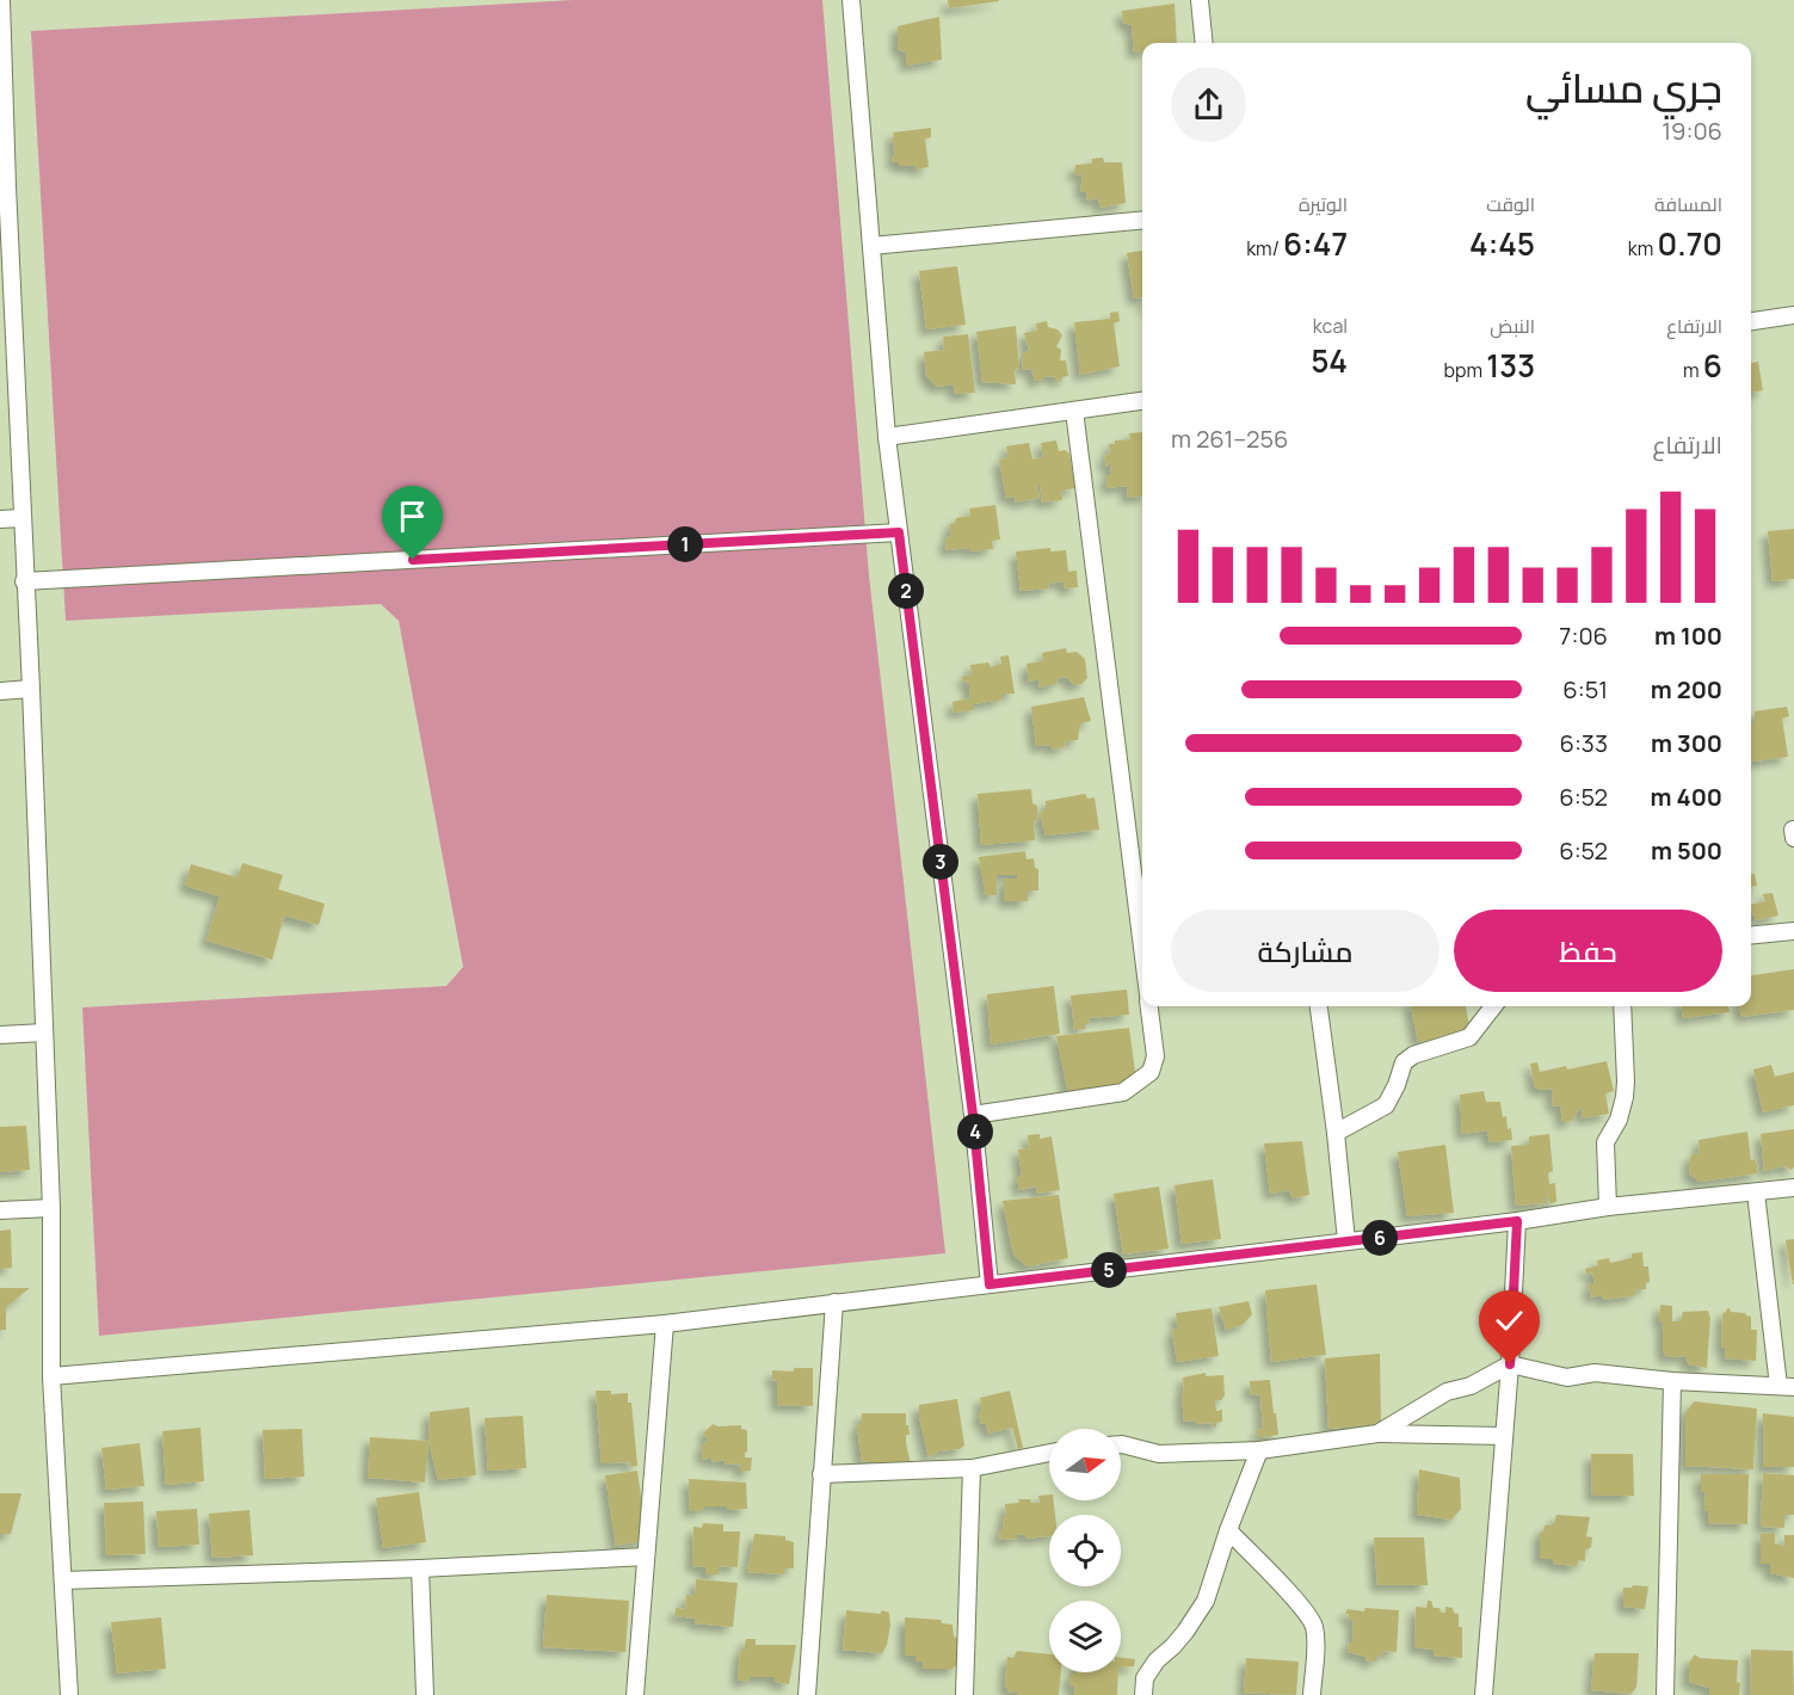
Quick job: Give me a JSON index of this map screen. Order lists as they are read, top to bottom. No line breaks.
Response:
{"north":"right","page":{"heading":["جري مسائي","19:06"],"stats":[["المسافة","0.70 km"],["الوقت","4:45"],["الوتيرة","6:47 /km"],["الارتفاع","6 m"],["النبض","133 bpm"],["kcal","54"]],"chart":["الارتفاع","256–261 m"],"pins":["1","2","3","4","6","5"],"list":[{"name":"100 m","note":"7:06"},{"name":"200 m","note":"6:51"},{"name":"300 m","note":"6:33"},{"name":"400 m","note":"6:52"},{"name":"500 m","note":"6:52"}],"buttons":["حفظ","مشاركة"]}}
